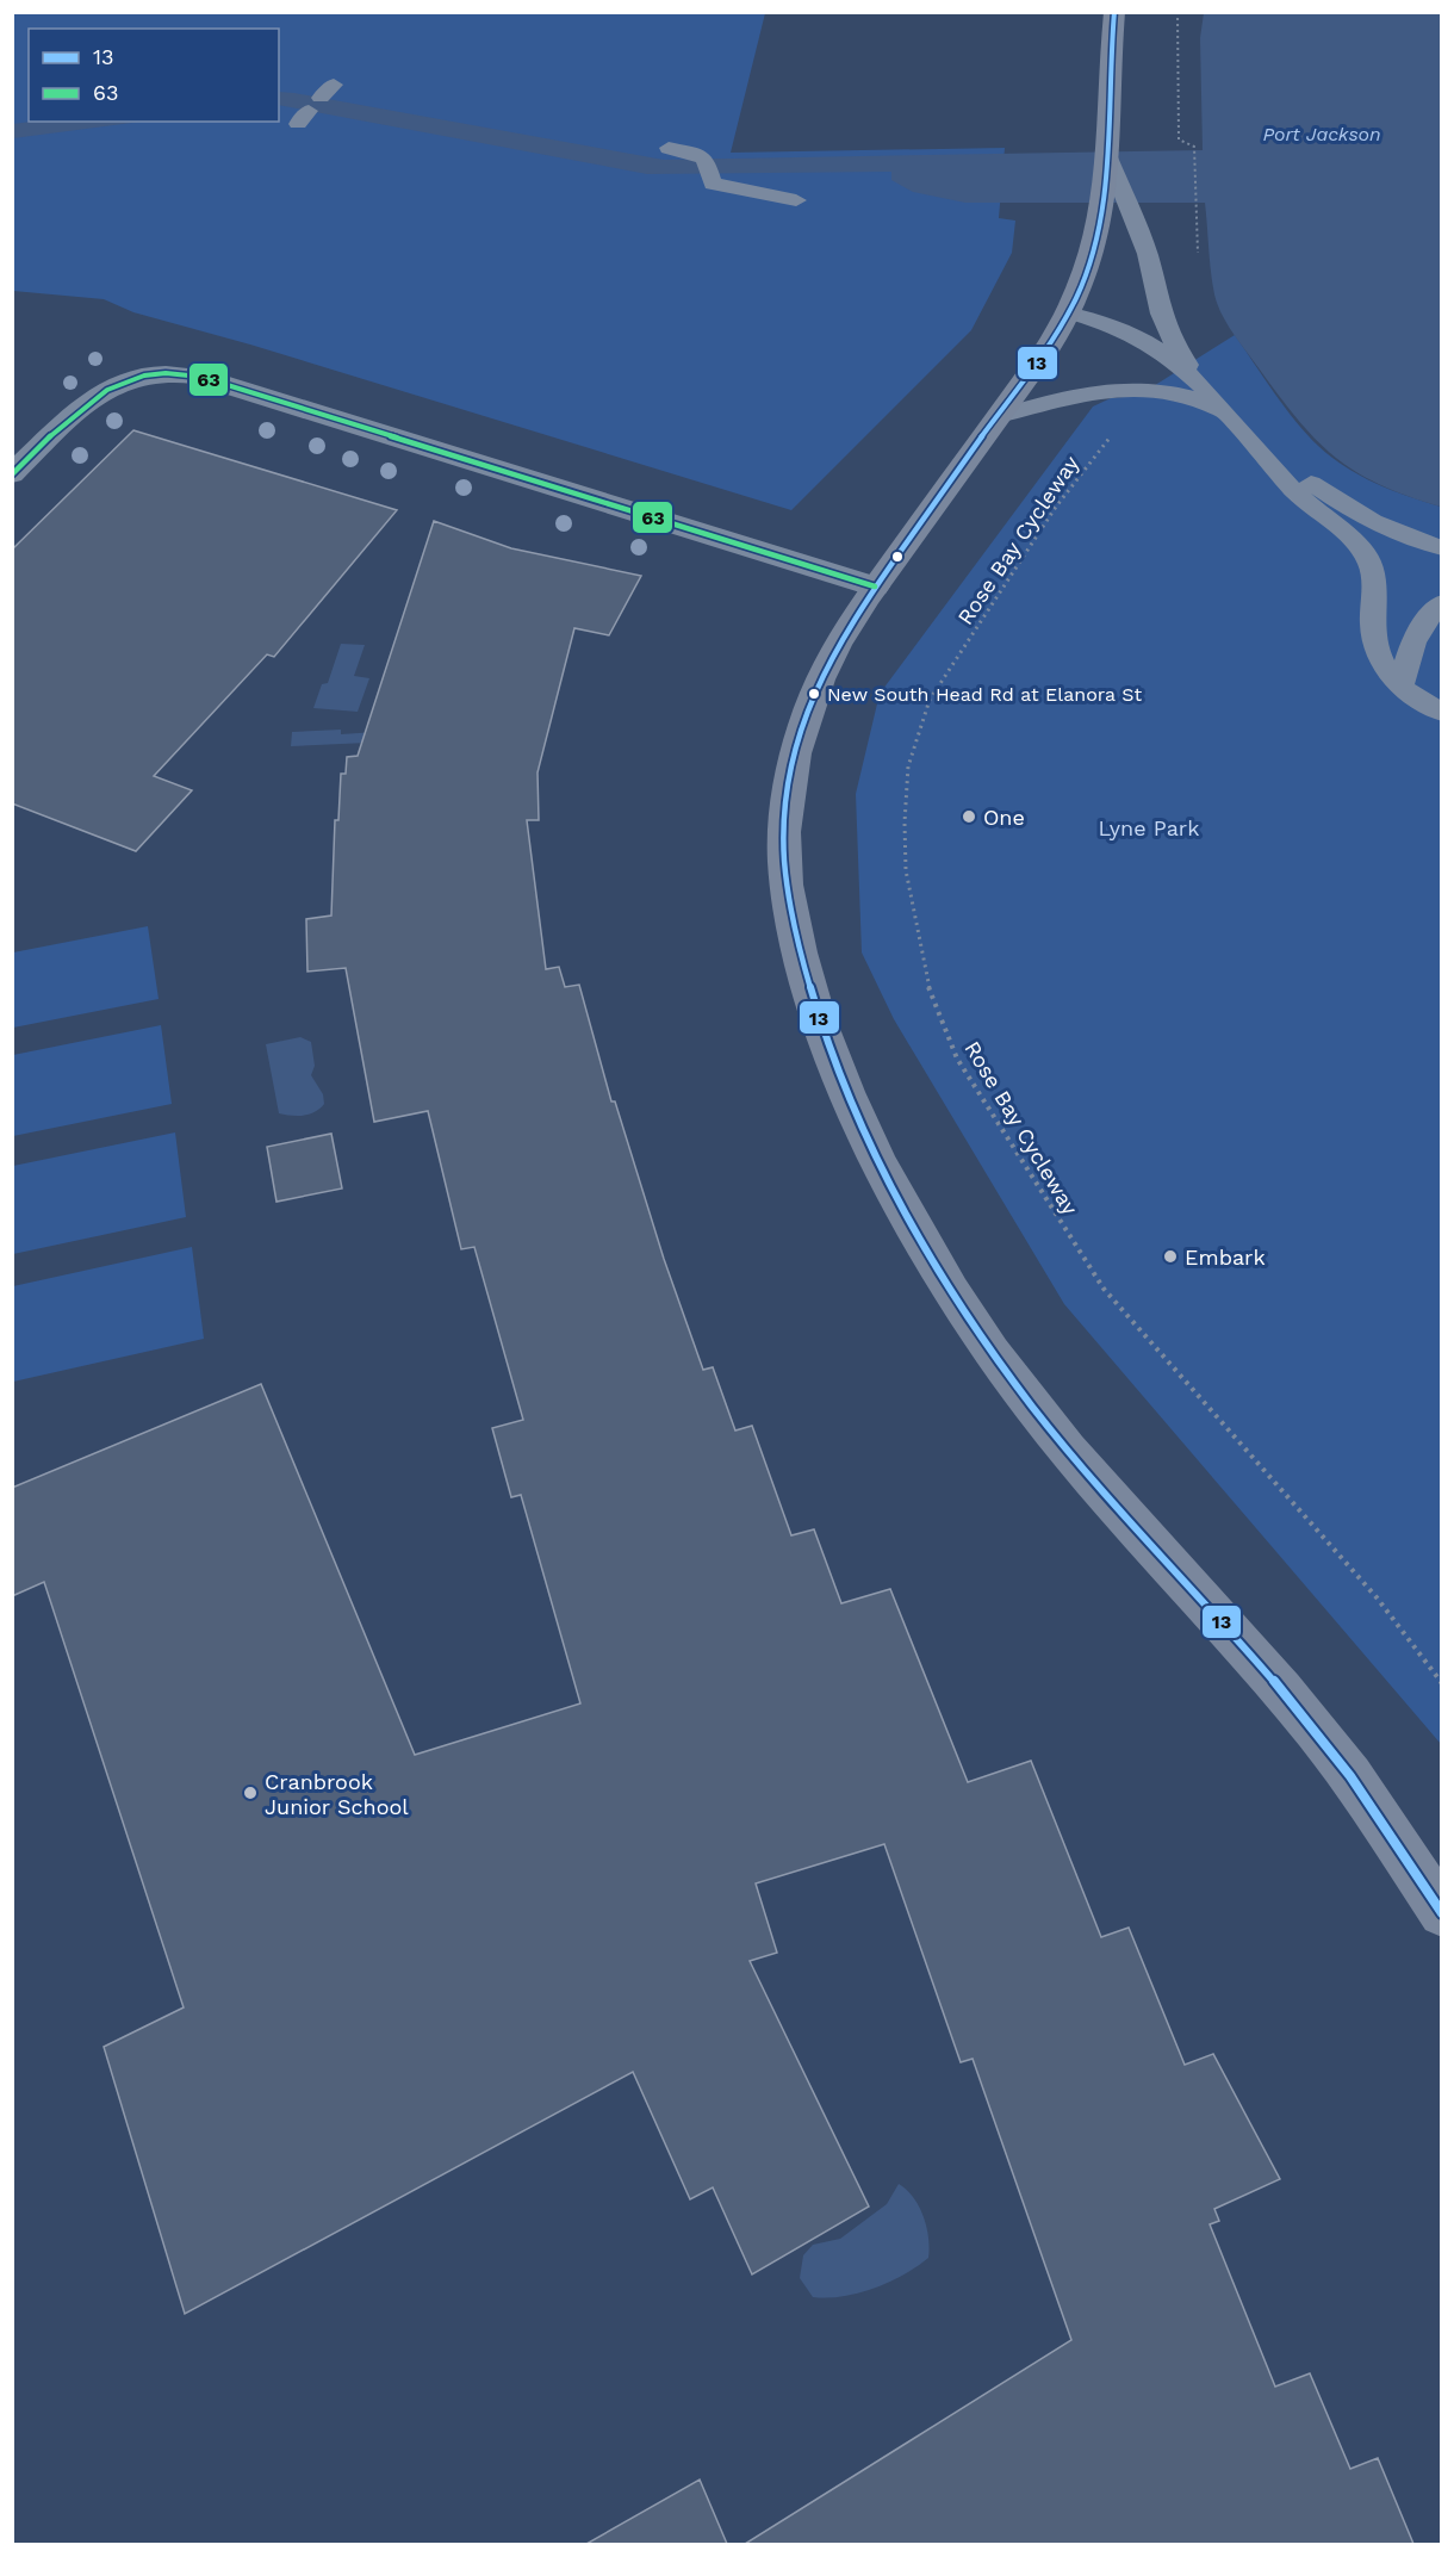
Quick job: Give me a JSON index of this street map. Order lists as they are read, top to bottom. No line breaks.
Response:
{"streets":{"path":["Rose Bay Cycleway"]},"water":["Port Jackson"],"parks":["Lyne Park"],"places":["New South Head Rd at Elanora St","One","Embark","Cranbrook Junior School"],"lines":["transit line 13","transit line 63"],"legend":["13","63"]}
